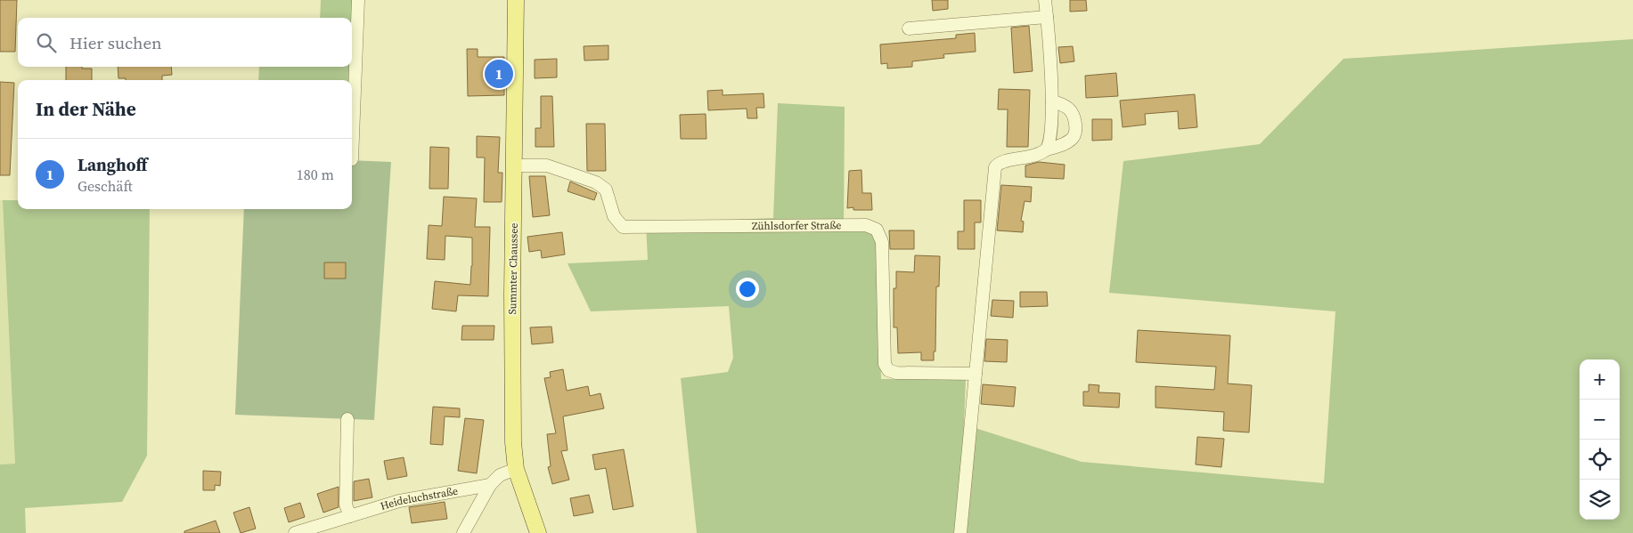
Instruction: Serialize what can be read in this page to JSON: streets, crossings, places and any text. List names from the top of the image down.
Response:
{
  "streets": {
    "main road": ["Summter Chaussee"],
    "street": ["Zühlsdorfer Straße", "Heideluchstraße"]
  },
  "crossings": [
    ["Zühlsdorfer Straße", "Summter Chaussee"]
  ],
  "page": {
    "search": "Hier suchen",
    "pins": "1",
    "heading": "In der Nähe",
    "list": [
      {
        "mark": "1",
        "name": "Langhoff",
        "note": "Geschäft",
        "value": "180 m"
      }
    ],
    "map_buttons": ["+", "−"]
  }
}
